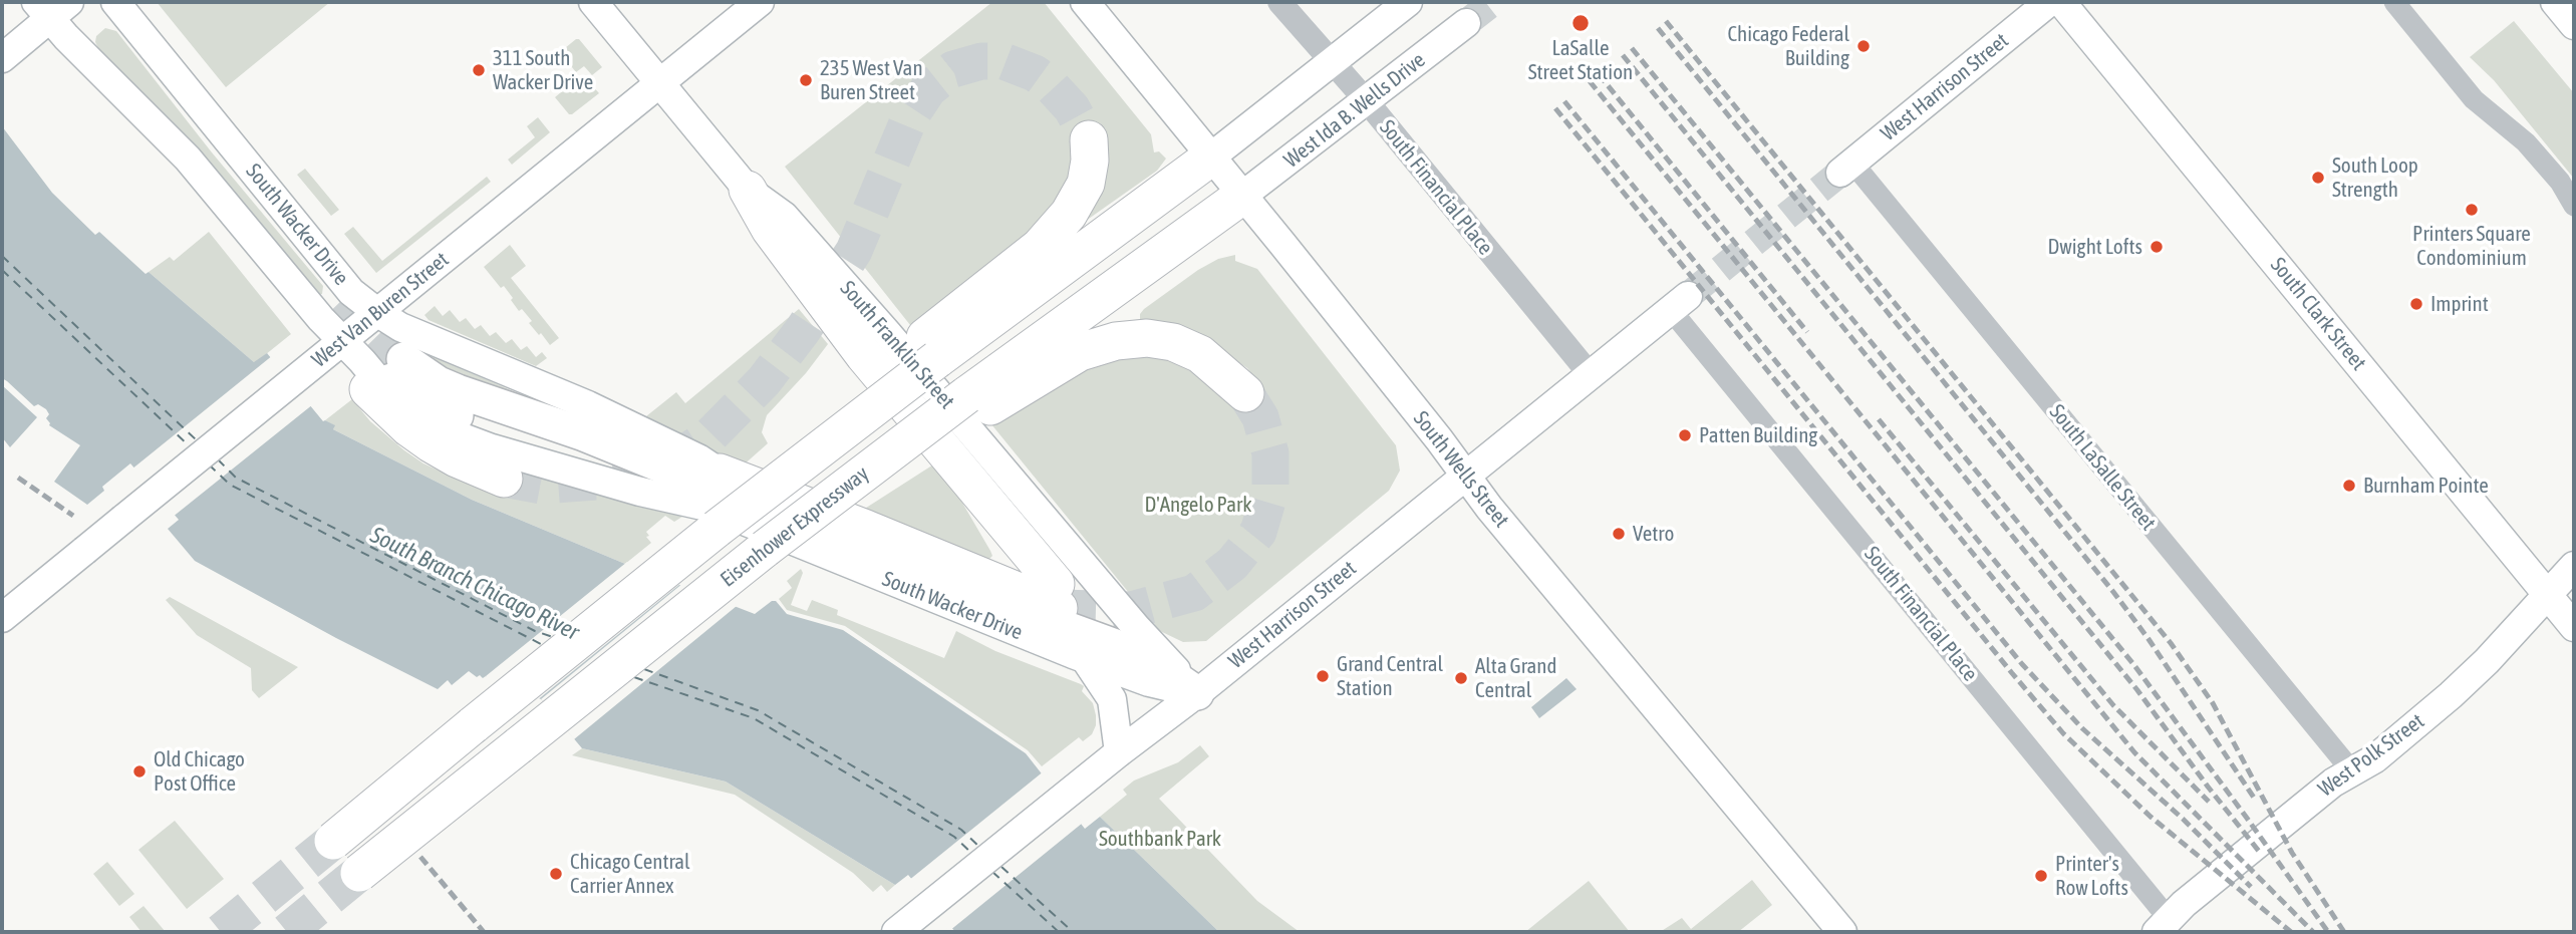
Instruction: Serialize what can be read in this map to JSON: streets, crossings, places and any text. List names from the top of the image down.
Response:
{
  "streets": {
    "highway": ["Eisenhower Expressway"],
    "main road": [
      "West Harrison Street",
      "West Ida B. Wells Drive",
      "South Wacker Drive",
      "West Van Buren Street",
      "South Clark Street",
      "South Franklin Street",
      "South Wells Street",
      "West Polk Street"
    ],
    "street": ["South Financial Place", "South LaSalle Street"]
  },
  "crossings": [
    ["West Harrison Street", "South Financial Place"],
    ["West Harrison Street", "South Wacker Drive"],
    ["West Harrison Street", "South Franklin Street"],
    ["West Harrison Street", "South LaSalle Street"],
    ["West Harrison Street", "South Wells Street"],
    ["West Ida B. Wells Drive", "South Financial Place"],
    ["West Ida B. Wells Drive", "South Wells Street"],
    ["South Financial Place", "West Polk Street"],
    ["South Wacker Drive", "West Van Buren Street"],
    ["South Wacker Drive", "South Franklin Street"],
    ["West Van Buren Street", "South Franklin Street"],
    ["South Clark Street", "West Polk Street"],
    ["South LaSalle Street", "West Polk Street"]
  ],
  "water": ["South Branch Chicago River"],
  "parks": ["D'Angelo Park", "Southbank Park"],
  "places": [
    "LaSalle Street Station",
    "Chicago Federal Building",
    "311 South Wacker Drive",
    "235 West Van Buren Street",
    "South Loop Strength",
    "Printers Square Condominium",
    "Dwight Lofts",
    "Imprint",
    "Patten Building",
    "Burnham Pointe",
    "Vetro",
    "Grand Central Station",
    "Alta Grand Central",
    "Old Chicago Post Office",
    "Chicago Central Carrier Annex",
    "Printer's Row Lofts"
  ]
}
